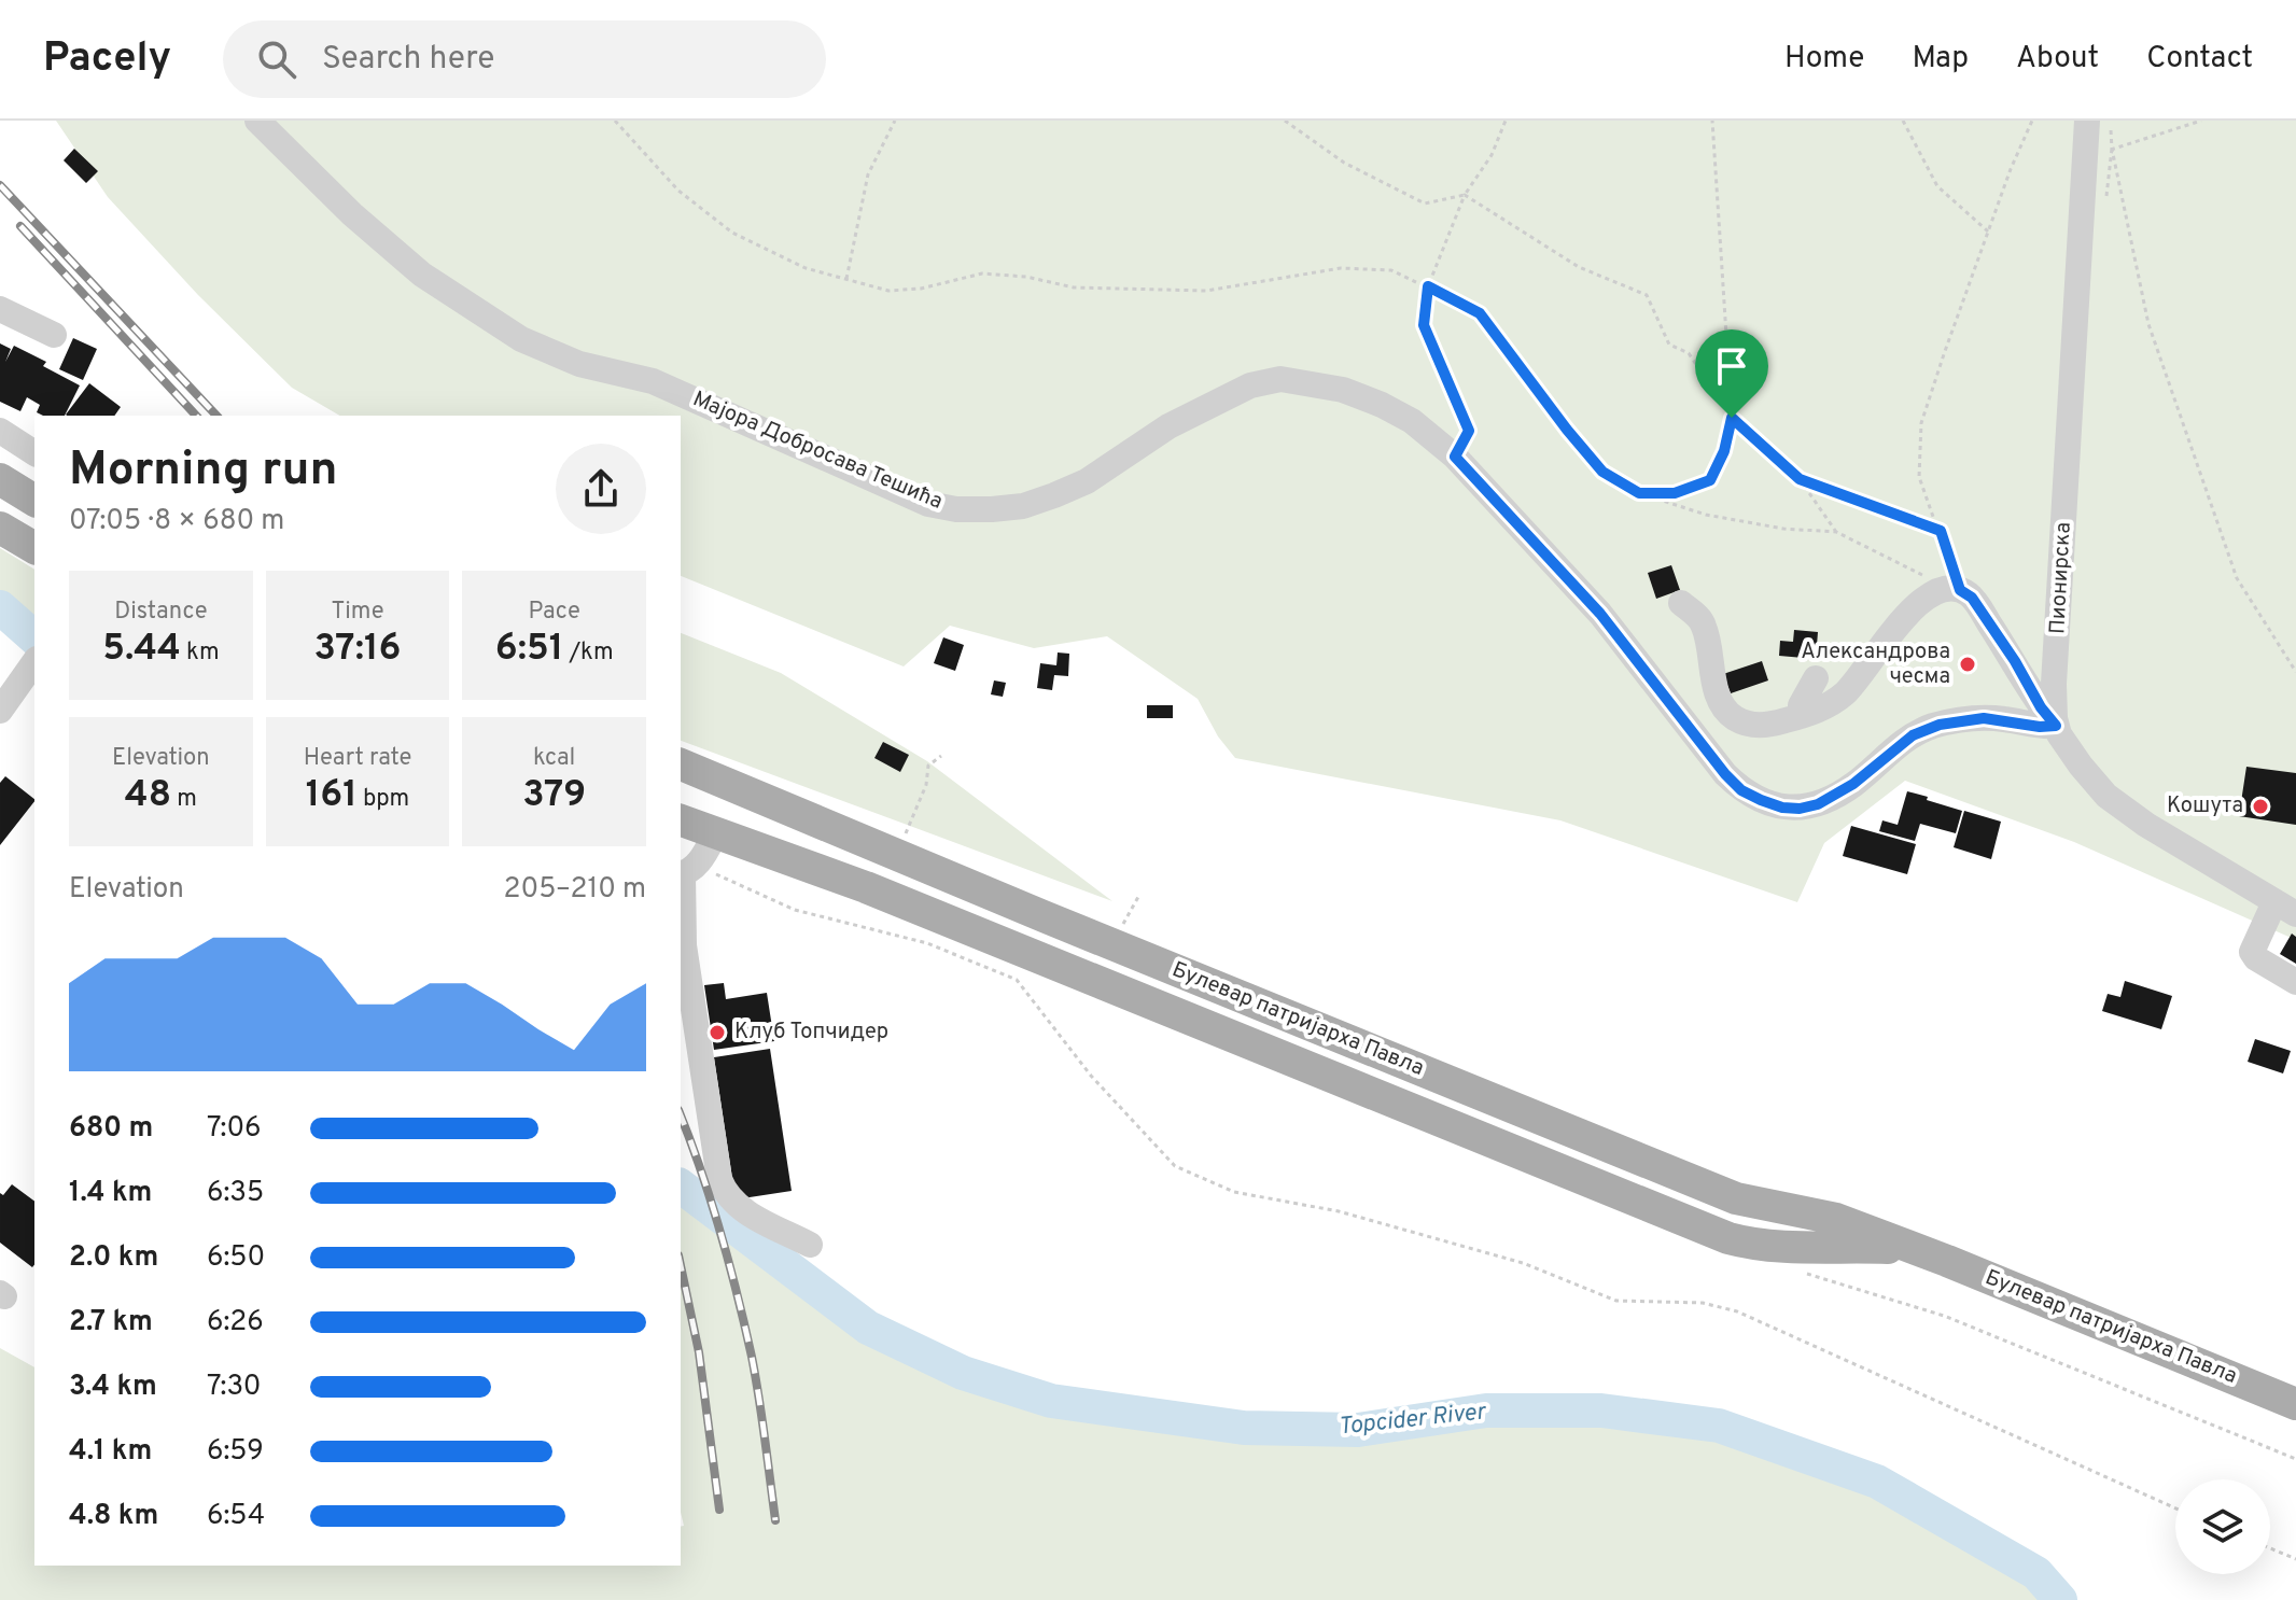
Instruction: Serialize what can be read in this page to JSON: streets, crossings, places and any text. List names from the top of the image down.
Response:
{
  "streets": {
    "main road": ["Булевар патријарха Павла"],
    "street": ["Мајора Добросава Тешића", "Пионирска"]
  },
  "crossings": [
    ["Мајора Добросава Тешића", "Пионирска"]
  ],
  "water": ["Topcider River"],
  "places": ["Александрова чесма", "Кошута", "Клуб Топчидер"],
  "page": {
    "header": "Pacely",
    "search": "Search here",
    "nav": [
      "Home",
      "Map",
      "About",
      "Contact"
    ],
    "heading": ["Morning run", "07:05 · 8 × 680 m"],
    "stats": [
      ["Distance", "5.44 km"],
      ["Time", "37:16"],
      ["Pace", "6:51 /km"],
      ["Elevation", "48 m"],
      ["Heart rate", "161 bpm"],
      ["kcal", "379"]
    ],
    "chart": ["Elevation", "205–210 m"],
    "list": [
      {
        "name": "680 m",
        "note": "7:06"
      },
      {
        "name": "1.4 km",
        "note": "6:35"
      },
      {
        "name": "2.0 km",
        "note": "6:50"
      },
      {
        "name": "2.7 km",
        "note": "6:26"
      },
      {
        "name": "3.4 km",
        "note": "7:30"
      },
      {
        "name": "4.1 km",
        "note": "6:59"
      },
      {
        "name": "4.8 km",
        "note": "6:54"
      }
    ]
  }
}
